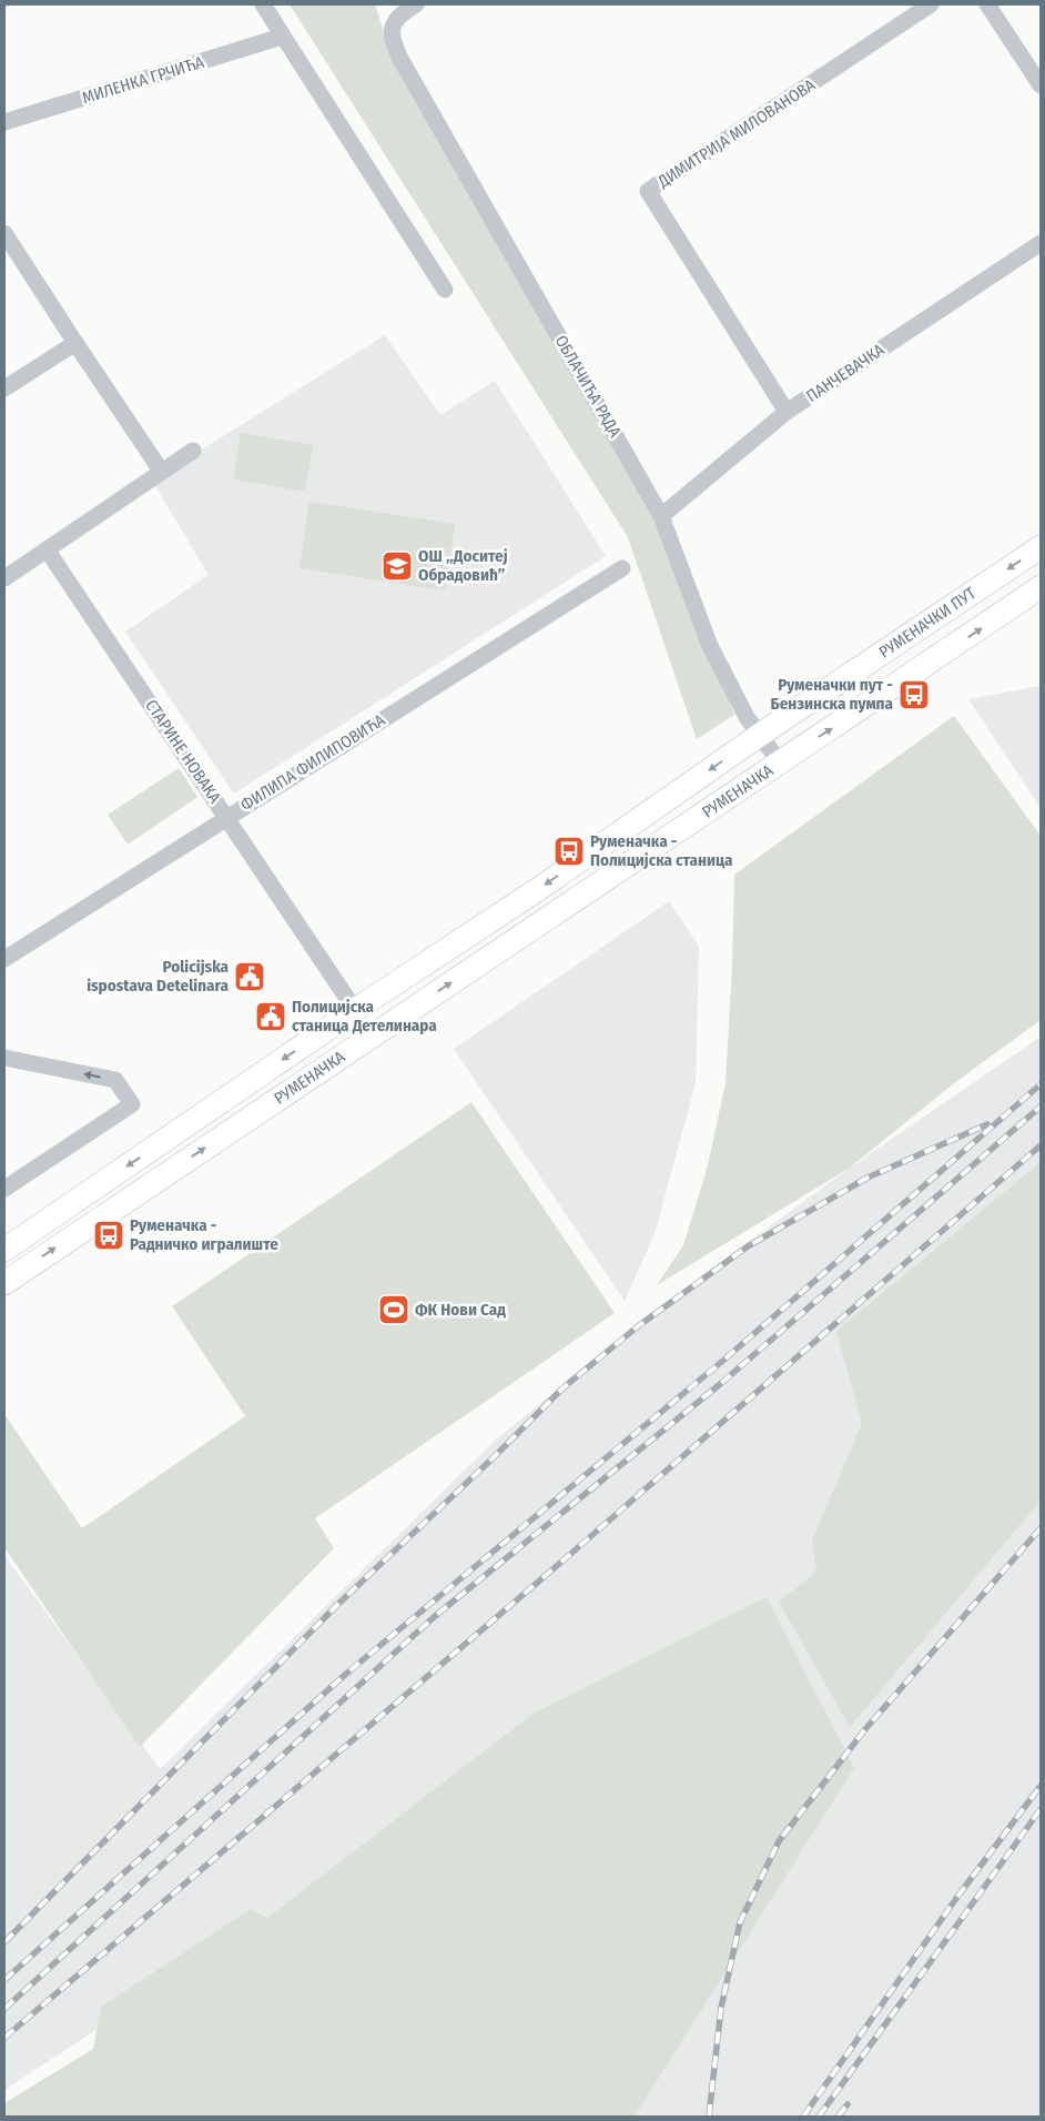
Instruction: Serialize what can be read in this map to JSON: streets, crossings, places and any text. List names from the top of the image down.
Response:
{
  "streets": {
    "main road": ["РУМЕНАЧКИ ПУТ", "РУМЕНАЧКА"],
    "street": [
      "МИЛЕНКА ГРЧИЋА",
      "ДИМИТРИЈА МИЛОВАНОВА",
      "ПАНЧЕВАЧКА",
      "ОБЛАЧИЋА РАДА",
      "СТАРИНЕ НОВАКА",
      "ФИЛИПА ФИЛИПОВИЋА"
    ]
  },
  "crossings": [
    ["ДИМИТРИЈА МИЛОВАНОВА", "ПАНЧЕВАЧКА"],
    ["ПАНЧЕВАЧКА", "ОБЛАЧИЋА РАДА"],
    ["ОБЛАЧИЋА РАДА", "РУМЕНАЧКИ ПУТ"],
    ["ОБЛАЧИЋА РАДА", "РУМЕНАЧКА"],
    ["РУМЕНАЧКИ ПУТ", "РУМЕНАЧКА"],
    ["СТАРИНЕ НОВАКА", "ФИЛИПА ФИЛИПОВИЋА"],
    ["СТАРИНЕ НОВАКА", "РУМЕНАЧКА"]
  ],
  "places": {
    "school or university": ["ОШ „Доситеј Обрадовић”"],
    "bus stop": ["Руменачки пут - Бензинска пумпа", "Руменачка - Полицијска станица", "Руменачка - Радничко игралиште"],
    "public building": ["Policijska ispostava Detelinara", "Полицијска станица Детелинара"],
    "sports": ["ФК Нови Сад"]
  }
}
